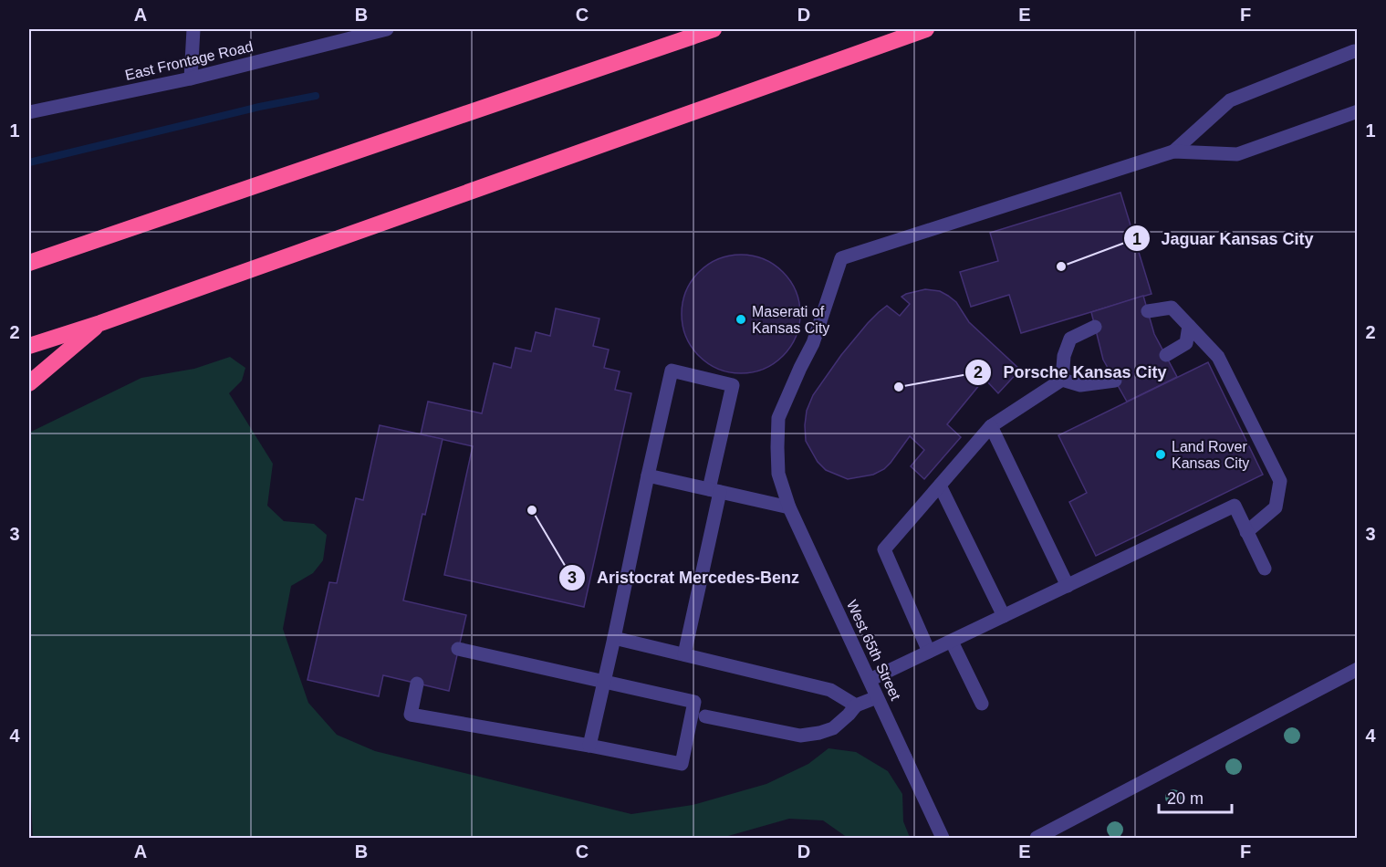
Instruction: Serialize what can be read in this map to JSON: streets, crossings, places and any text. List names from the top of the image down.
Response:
{
  "streets": {
    "street": ["East Frontage Road", "West 65th Street"]
  },
  "places": [
    "Jaguar Kansas City",
    "Maserati of Kansas City",
    "Porsche Kansas City",
    "Land Rover Kansas City",
    "Aristocrat Mercedes-Benz"
  ],
  "scale_bar": "20 m",
  "grid": {
    "columns": [
      "A",
      "B",
      "C",
      "D",
      "E",
      "F"
    ],
    "rows": [
      "1",
      "2",
      "3",
      "4"
    ]
  }
}
